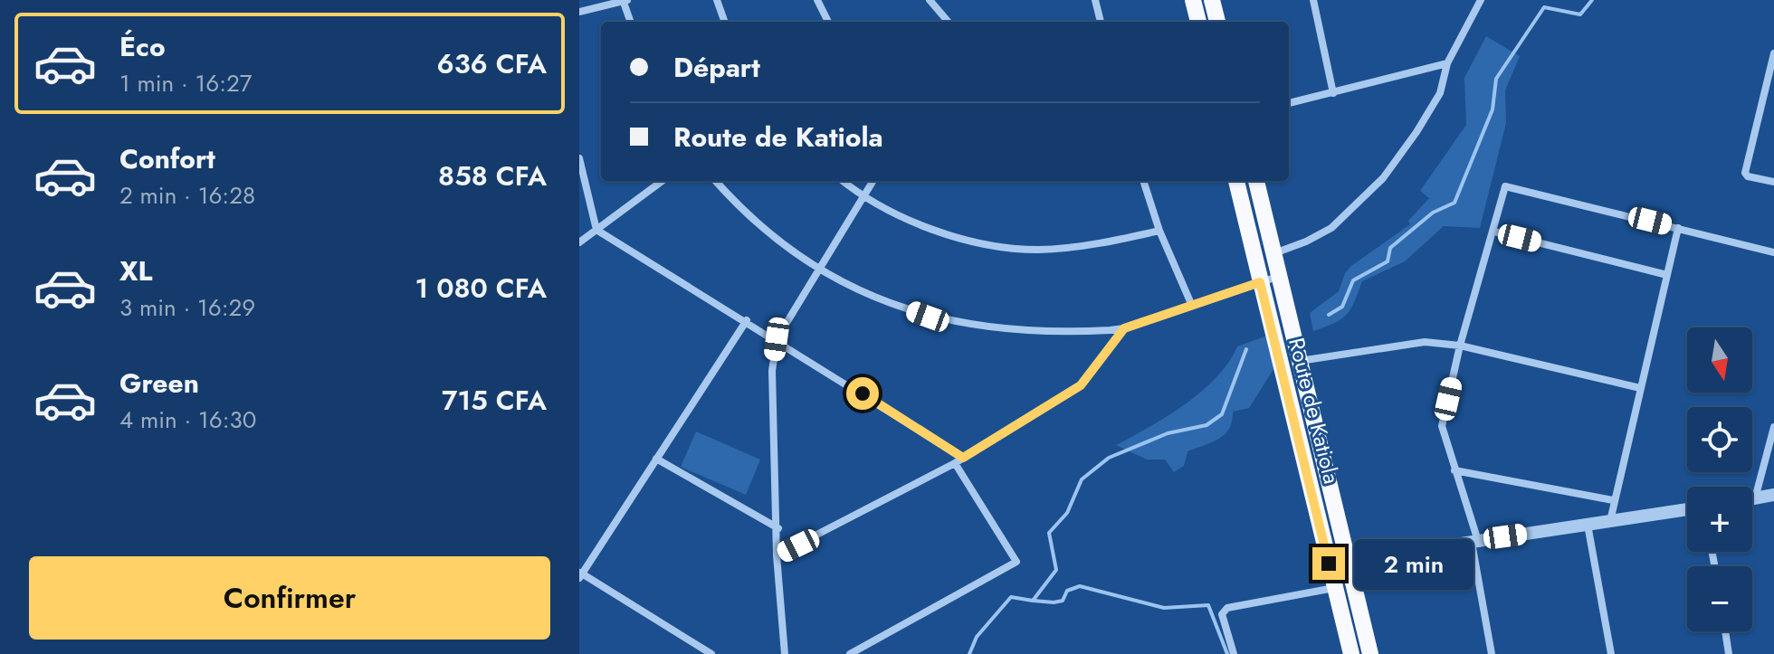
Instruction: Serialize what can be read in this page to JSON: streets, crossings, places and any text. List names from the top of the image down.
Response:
{
  "streets": {
    "highway": ["Route de Katiola"]
  },
  "north": "bottom",
  "page": {
    "list": [
      {
        "name": "Éco",
        "note": "1 min · 16:27",
        "value": "636 CFA"
      },
      {
        "name": "Confort",
        "note": "2 min · 16:28",
        "value": "858 CFA"
      },
      {
        "name": "XL",
        "note": "3 min · 16:29",
        "value": "1 080 CFA"
      },
      {
        "name": "Green",
        "note": "4 min · 16:30",
        "value": "715 CFA"
      }
    ],
    "banner": ["Départ", "Route de Katiola"],
    "map_buttons": ["+", "−"],
    "bubble": "2 min",
    "buttons": "Confirmer"
  }
}
